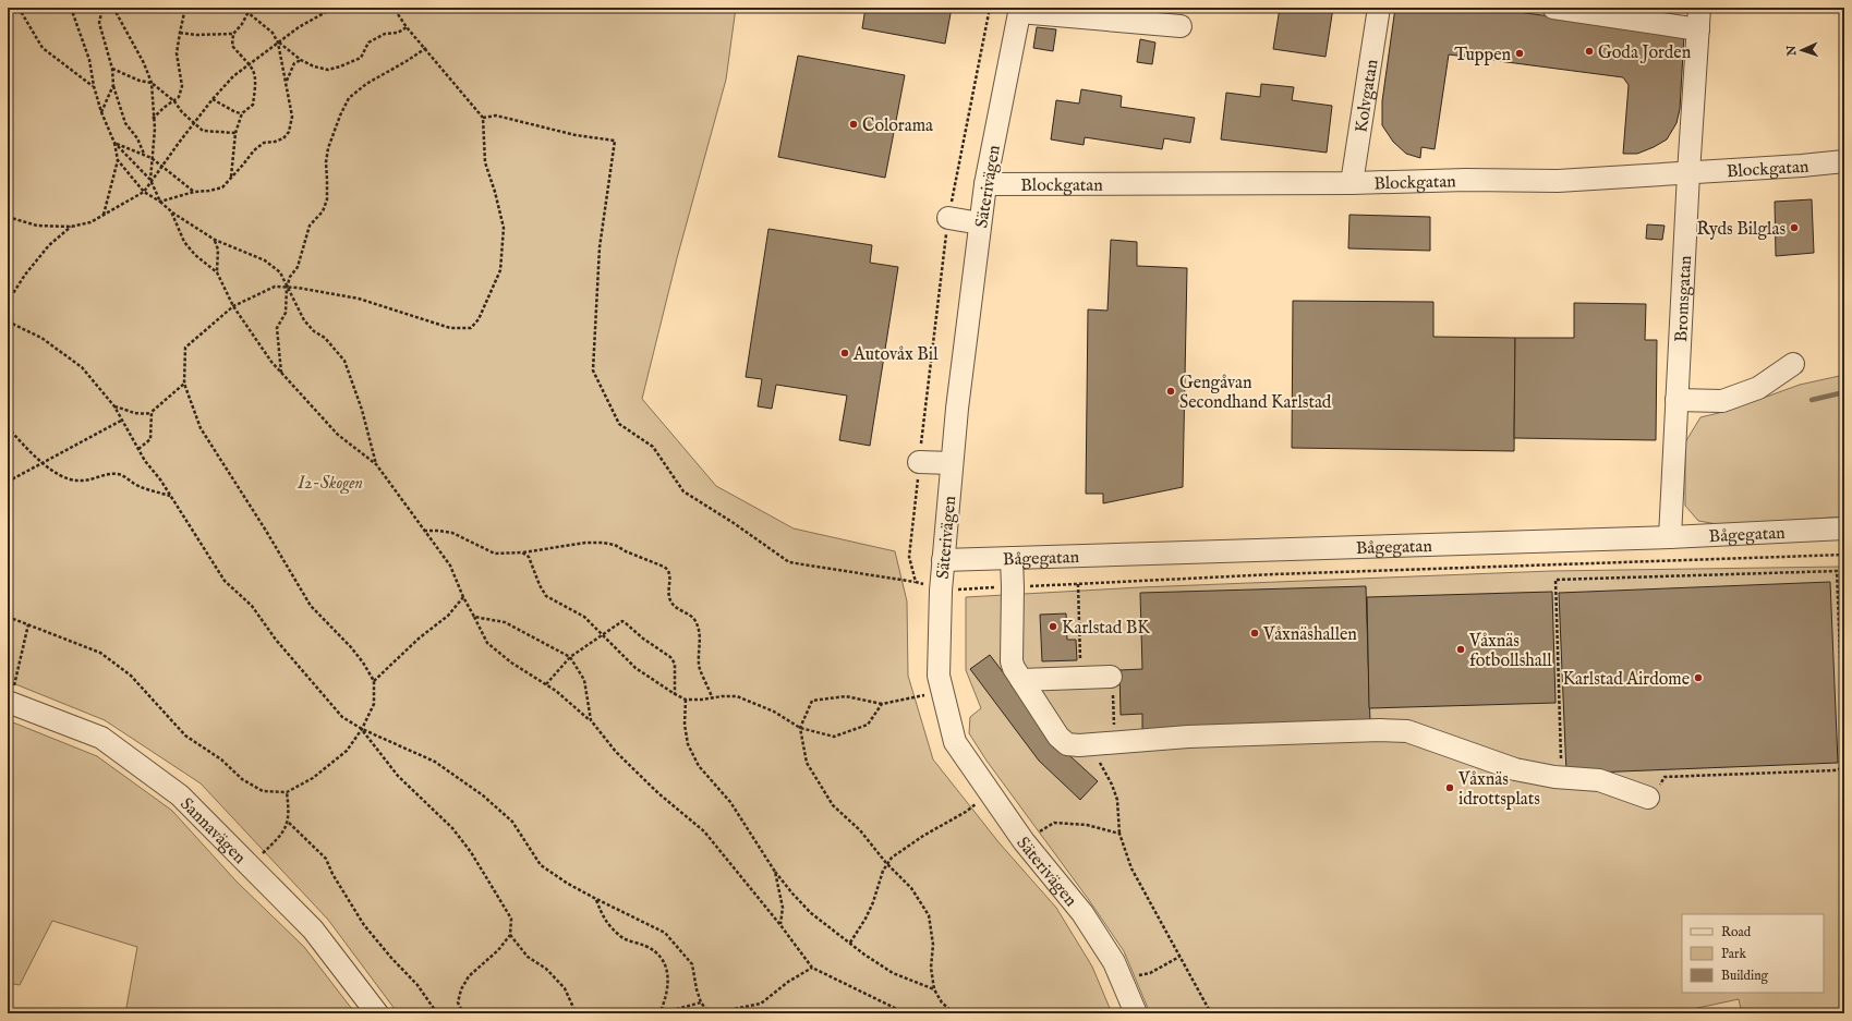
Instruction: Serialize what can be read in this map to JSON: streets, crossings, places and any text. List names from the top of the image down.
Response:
{
  "streets": {
    "street": [
      "Kolvgatan",
      "Blockgatan",
      "Säterivägen",
      "Bromsgatan",
      "Bågegatan",
      "Sannavägen"
    ]
  },
  "crossings": [
    ["Kolvgatan", "Blockgatan"],
    ["Blockgatan", "Säterivägen"],
    ["Blockgatan", "Bromsgatan"],
    ["Säterivägen", "Bågegatan"],
    ["Bromsgatan", "Bågegatan"]
  ],
  "parks": ["I2-Skogen"],
  "places": [
    "Goda Jorden",
    "Tuppen",
    "Colorama",
    "Ryds Bilglas",
    "Autovåx Bil",
    "Gengåvan Secondhand Karlstad",
    "Karlstad BK",
    "Våxnäshallen",
    "Våxnäs fotbollshall",
    "Karlstad Airdome",
    "Våxnäs idrottsplats"
  ],
  "legend": ["Road", "Park", "Building"],
  "north": "left"
}
